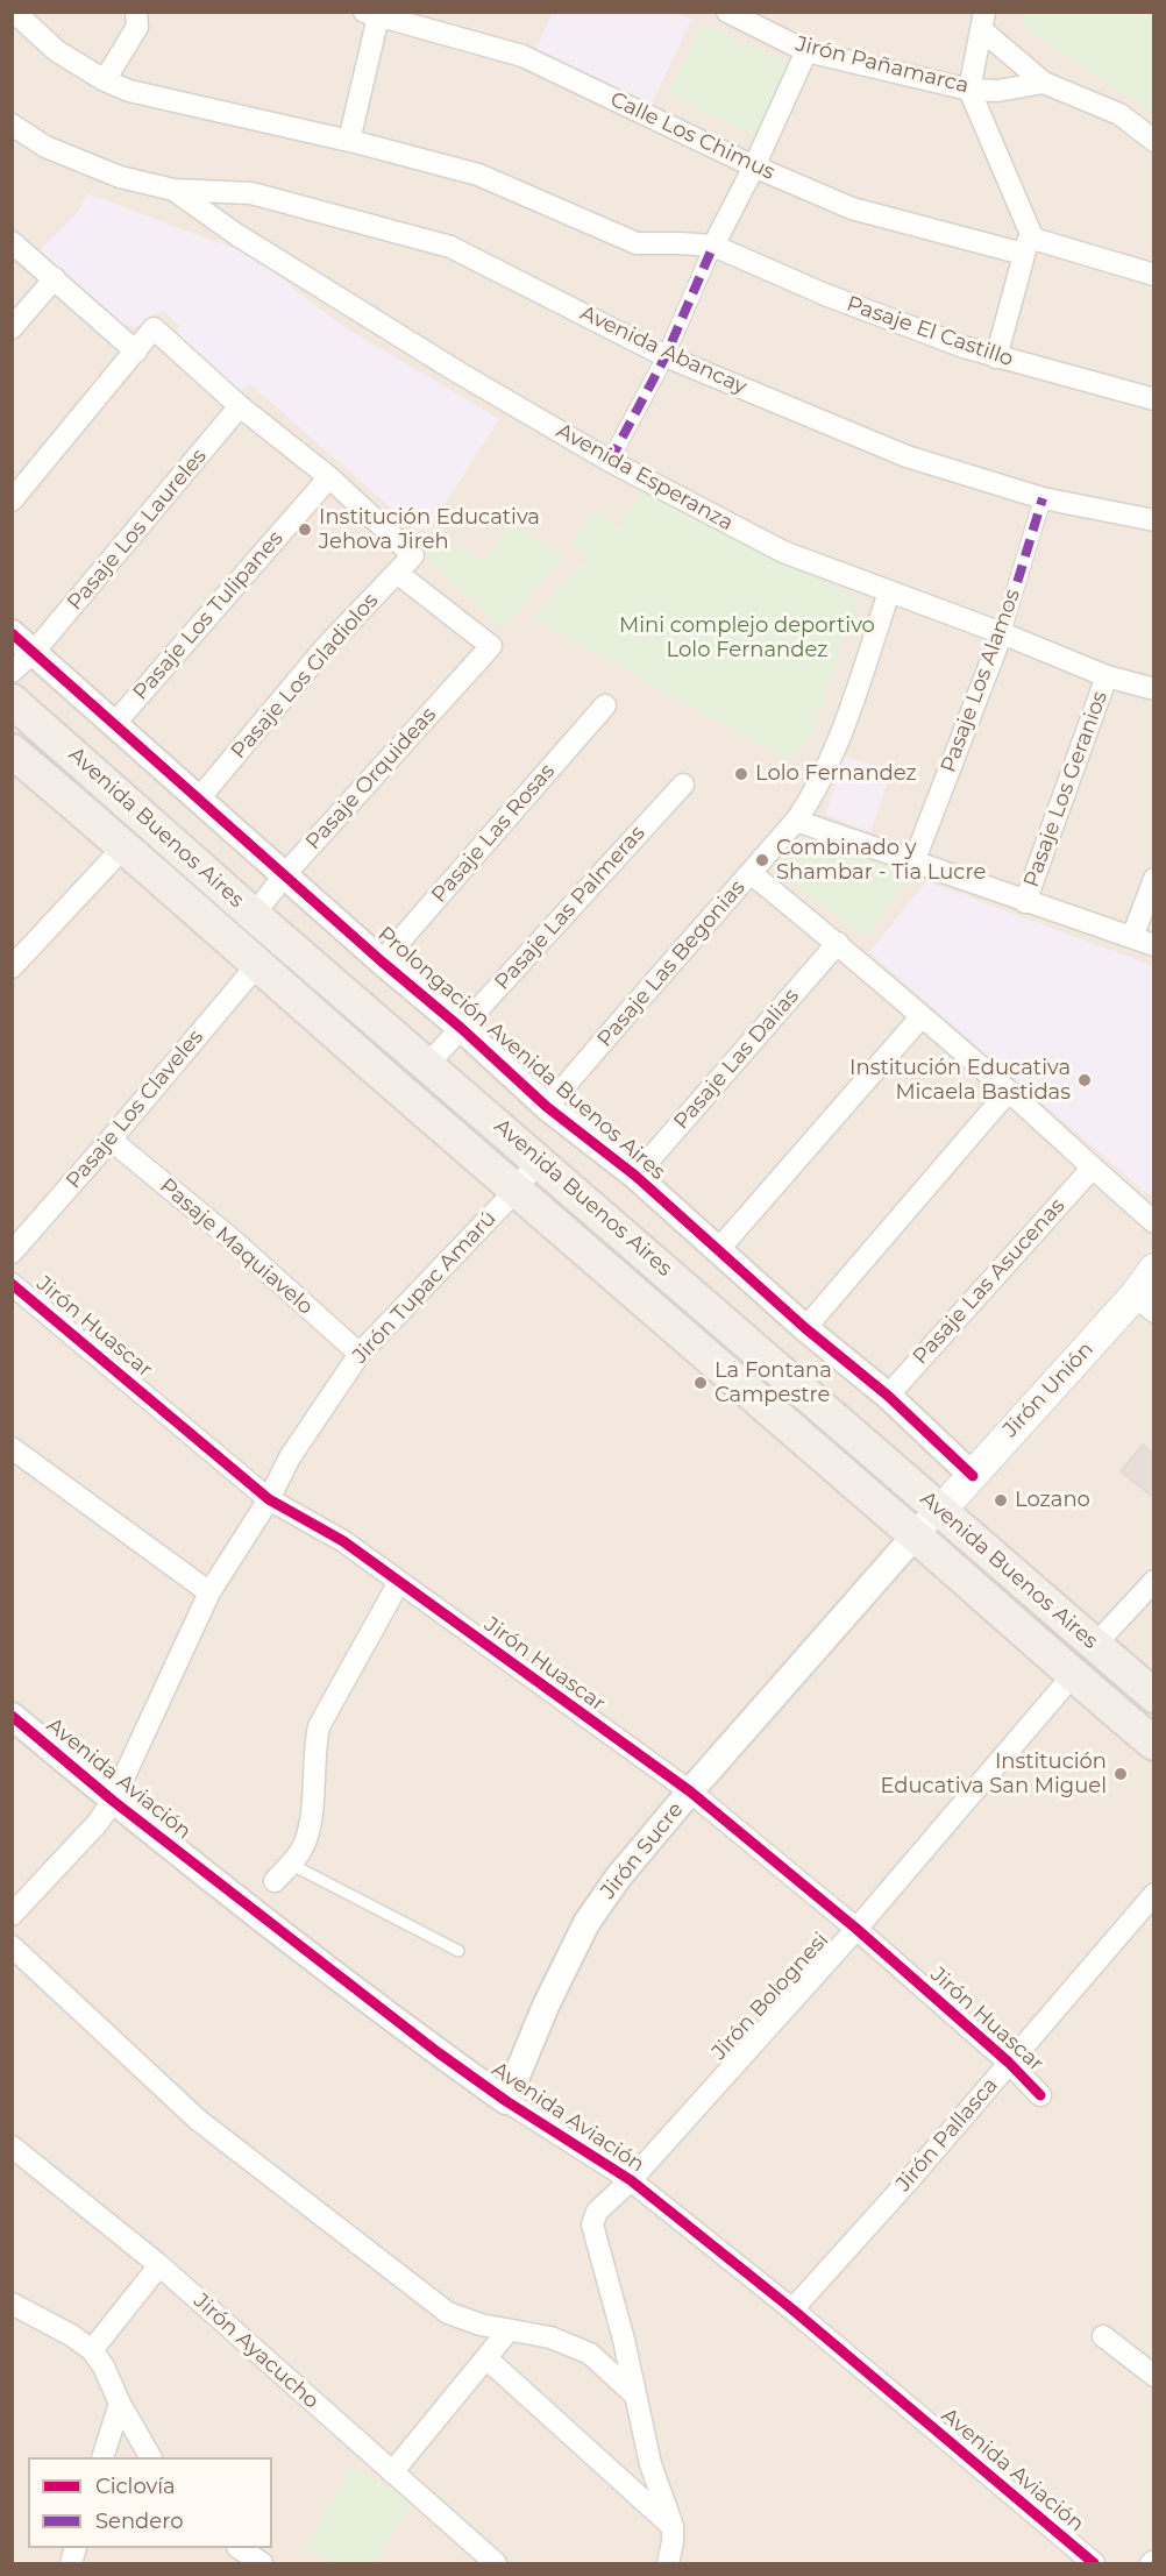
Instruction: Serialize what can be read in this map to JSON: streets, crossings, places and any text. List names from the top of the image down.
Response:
{
  "streets": {
    "main road": ["Avenida Buenos Aires", "Jirón Unión"],
    "street": [
      "Jirón Pañamarca",
      "Calle Los Chimus",
      "Pasaje El Castillo",
      "Avenida Abancay",
      "Avenida Esperanza",
      "Pasaje Los Laureles",
      "Pasaje Los Tulipanes",
      "Pasaje Los Gladiolos",
      "Pasaje Los Alamos",
      "Pasaje Orquideas",
      "Pasaje Los Geranios",
      "Pasaje Las Rosas",
      "Pasaje Las Palmeras",
      "Pasaje Las Begonias",
      "Prolongación Avenida Buenos Aires",
      "Pasaje Las Dalias",
      "Pasaje Los Claveles",
      "Pasaje Maquiavelo",
      "Pasaje Las Asucenas",
      "Jirón Tupac Amarú",
      "Jirón Huascar",
      "Avenida Aviación",
      "Jirón Sucre",
      "Jirón Bolognesi",
      "Jirón Pallasca",
      "Jirón Ayacucho"
    ]
  },
  "crossings": [
    ["Avenida Abancay", "Avenida Esperanza"],
    ["Avenida Abancay", "Pasaje Los Alamos"],
    ["Avenida Esperanza", "Pasaje Los Alamos"],
    ["Avenida Esperanza", "Pasaje Los Geranios"],
    ["Avenida Esperanza", "Pasaje Las Begonias"],
    ["Pasaje Los Laureles", "Prolongación Avenida Buenos Aires"],
    ["Pasaje Los Tulipanes", "Pasaje Los Gladiolos"],
    ["Pasaje Los Tulipanes", "Prolongación Avenida Buenos Aires"],
    ["Pasaje Los Gladiolos", "Pasaje Orquideas"],
    ["Pasaje Los Gladiolos", "Prolongación Avenida Buenos Aires"],
    ["Pasaje Orquideas", "Avenida Buenos Aires"],
    ["Pasaje Orquideas", "Prolongación Avenida Buenos Aires"],
    ["Avenida Buenos Aires", "Pasaje Las Palmeras"],
    ["Avenida Buenos Aires", "Pasaje Los Claveles"],
    ["Avenida Buenos Aires", "Jirón Tupac Amarú"],
    ["Avenida Buenos Aires", "Jirón Unión"],
    ["Avenida Buenos Aires", "Jirón Sucre"],
    ["Avenida Buenos Aires", "Jirón Bolognesi"],
    ["Pasaje Las Rosas", "Prolongación Avenida Buenos Aires"],
    ["Pasaje Las Palmeras", "Prolongación Avenida Buenos Aires"],
    ["Pasaje Las Begonias", "Prolongación Avenida Buenos Aires"],
    ["Prolongación Avenida Buenos Aires", "Pasaje Las Dalias"],
    ["Prolongación Avenida Buenos Aires", "Pasaje Las Asucenas"],
    ["Prolongación Avenida Buenos Aires", "Jirón Unión"],
    ["Pasaje Los Claveles", "Pasaje Maquiavelo"],
    ["Pasaje Maquiavelo", "Jirón Tupac Amarú"],
    ["Jirón Tupac Amarú", "Jirón Huascar"],
    ["Jirón Tupac Amarú", "Avenida Aviación"],
    ["Jirón Huascar", "Jirón Sucre"],
    ["Jirón Huascar", "Jirón Bolognesi"],
    ["Jirón Huascar", "Jirón Pallasca"],
    ["Jirón Unión", "Jirón Sucre"],
    ["Avenida Aviación", "Jirón Sucre"],
    ["Avenida Aviación", "Jirón Bolognesi"],
    ["Avenida Aviación", "Jirón Pallasca"]
  ],
  "parks": ["Mini complejo deportivo Lolo Fernandez"],
  "places": [
    "Institución Educativa Jehova Jireh",
    "Lolo Fernandez",
    "Combinado y Shambar - Tia Lucre",
    "Institución Educativa Micaela Bastidas",
    "La Fontana Campestre",
    "Lozano",
    "Institución Educativa San Miguel"
  ],
  "legend": ["Ciclovía", "Sendero"]
}
